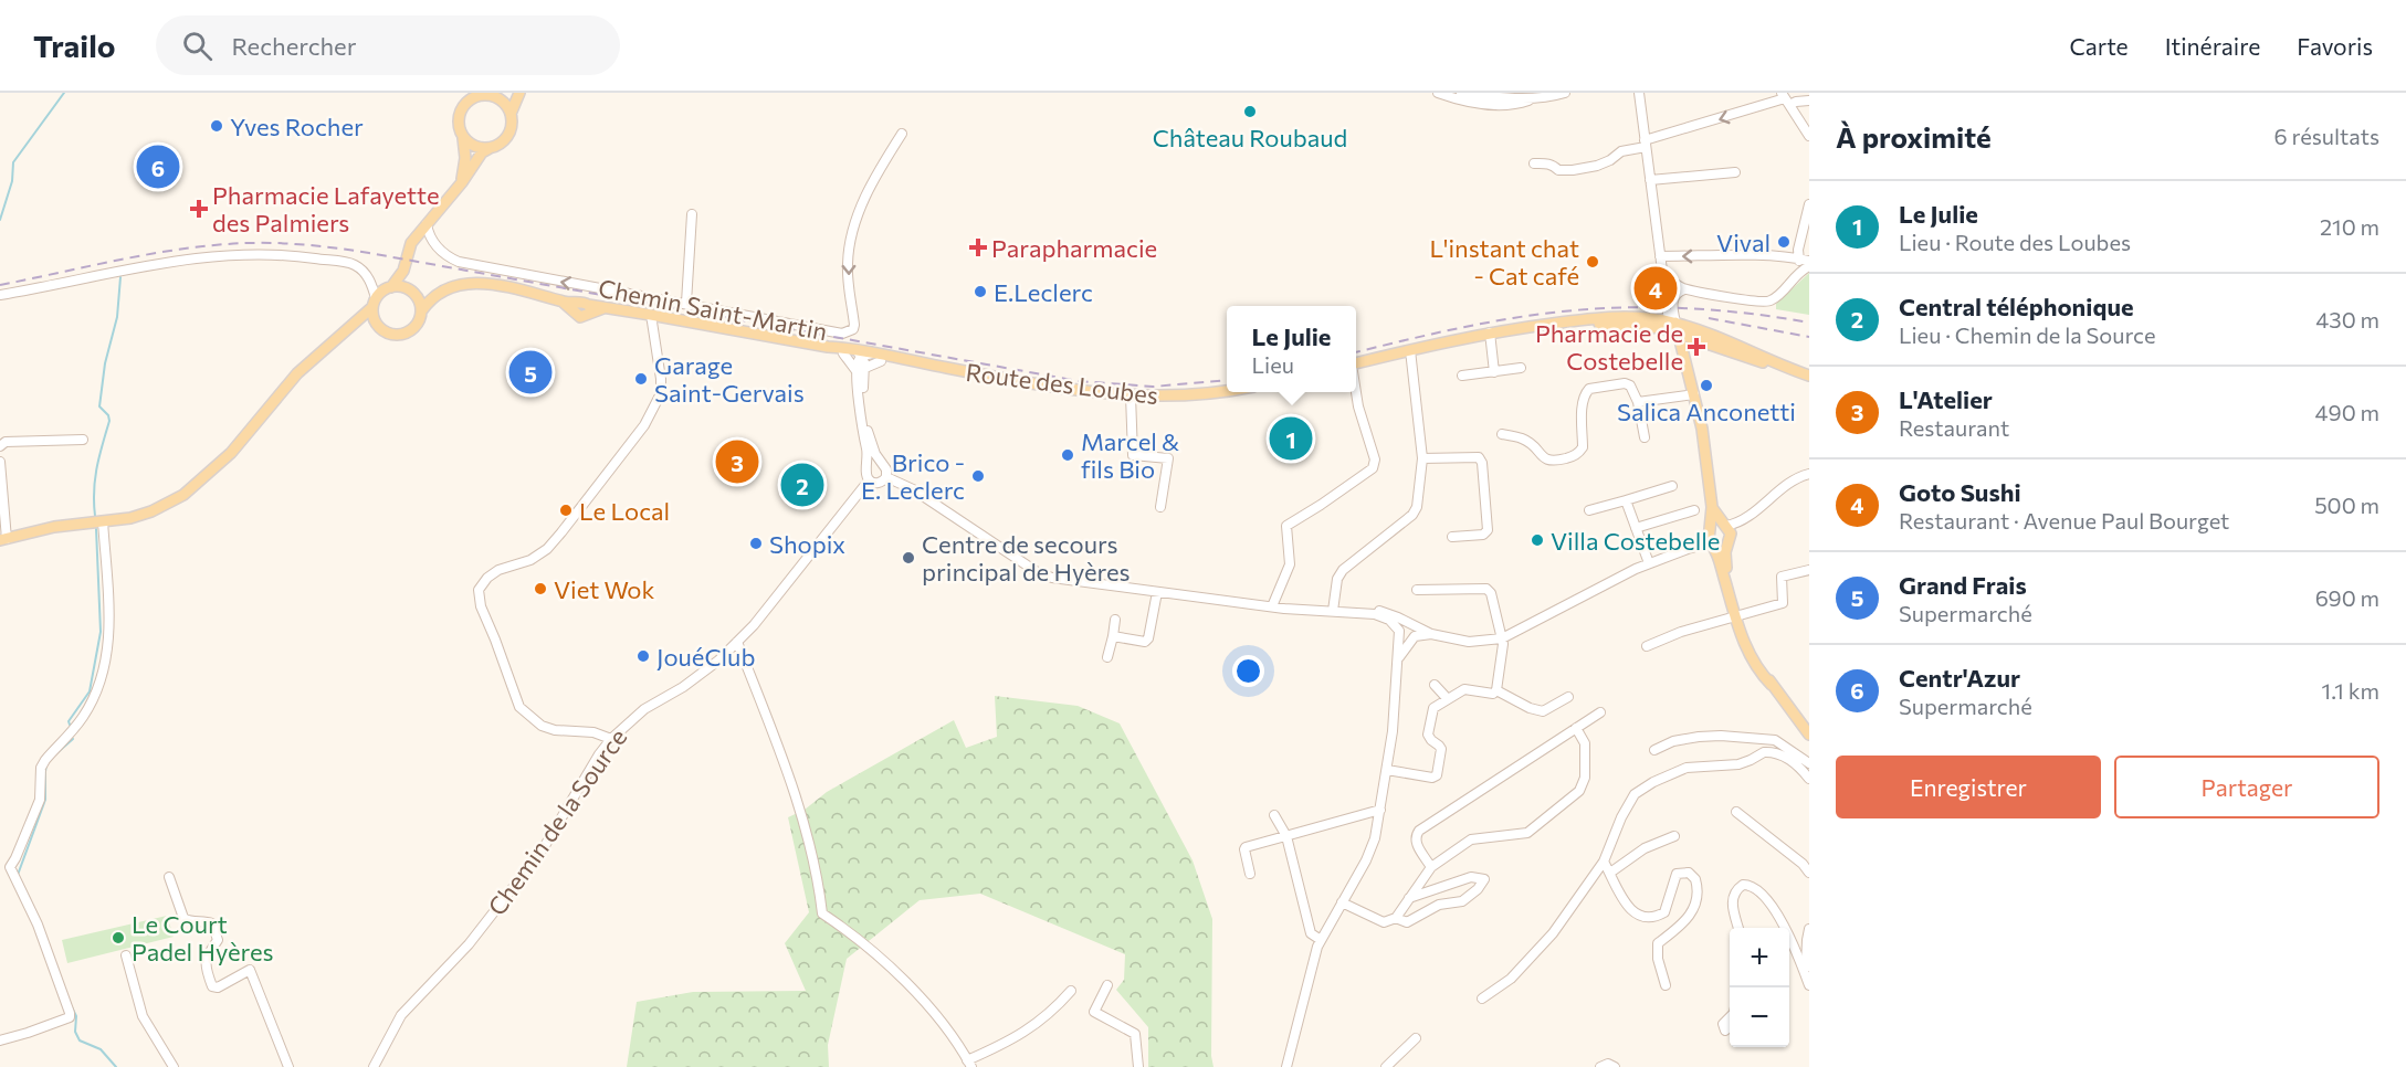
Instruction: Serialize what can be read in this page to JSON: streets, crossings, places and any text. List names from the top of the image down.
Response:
{
  "streets": {
    "main road": ["Route des Loubes"],
    "street": ["Chemin Saint-Martin", "Chemin de la Source"]
  },
  "places": {
    "other": [
      "Château Roubaud",
      "Yves Rocher",
      "Vival",
      "L'instant chat - Cat café",
      "E.Leclerc",
      "Garage Saint-Gervais",
      "Salica Anconetti",
      "Marcel & fils Bio",
      "Brico - E. Leclerc",
      "Le Local",
      "Villa Costebelle",
      "Shopix",
      "Centre de secours principal de Hyères",
      "Viet Wok",
      "JouéClub",
      "Le Court Padel Hyères"
    ],
    "health": ["Pharmacie Lafayette des Palmiers", "Parapharmacie", "Pharmacie de Costebelle"]
  },
  "page": {
    "header": "Trailo",
    "search": "Rechercher",
    "nav": ["Carte", "Itinéraire", "Favoris"],
    "heading": ["À proximité", "6 résultats"],
    "pins": [
      "6",
      "4",
      "5",
      "1",
      "3",
      "2"
    ],
    "list": [
      {
        "mark": "1",
        "name": "Le Julie",
        "note": "Lieu · Route des Loubes",
        "value": "210 m"
      },
      {
        "mark": "2",
        "name": "Central téléphonique",
        "note": "Lieu · Chemin de la Source",
        "value": "430 m"
      },
      {
        "mark": "3",
        "name": "L'Atelier",
        "note": "Restaurant",
        "value": "490 m"
      },
      {
        "mark": "4",
        "name": "Goto Sushi",
        "note": "Restaurant · Avenue Paul Bourget",
        "value": "500 m"
      },
      {
        "mark": "5",
        "name": "Grand Frais",
        "note": "Supermarché",
        "value": "690 m"
      },
      {
        "mark": "6",
        "name": "Centr'Azur",
        "note": "Supermarché",
        "value": "1.1 km"
      }
    ],
    "popup": ["Le Julie", "Lieu"],
    "buttons": ["Enregistrer", "Partager"],
    "map_buttons": ["+", "−"]
  }
}
